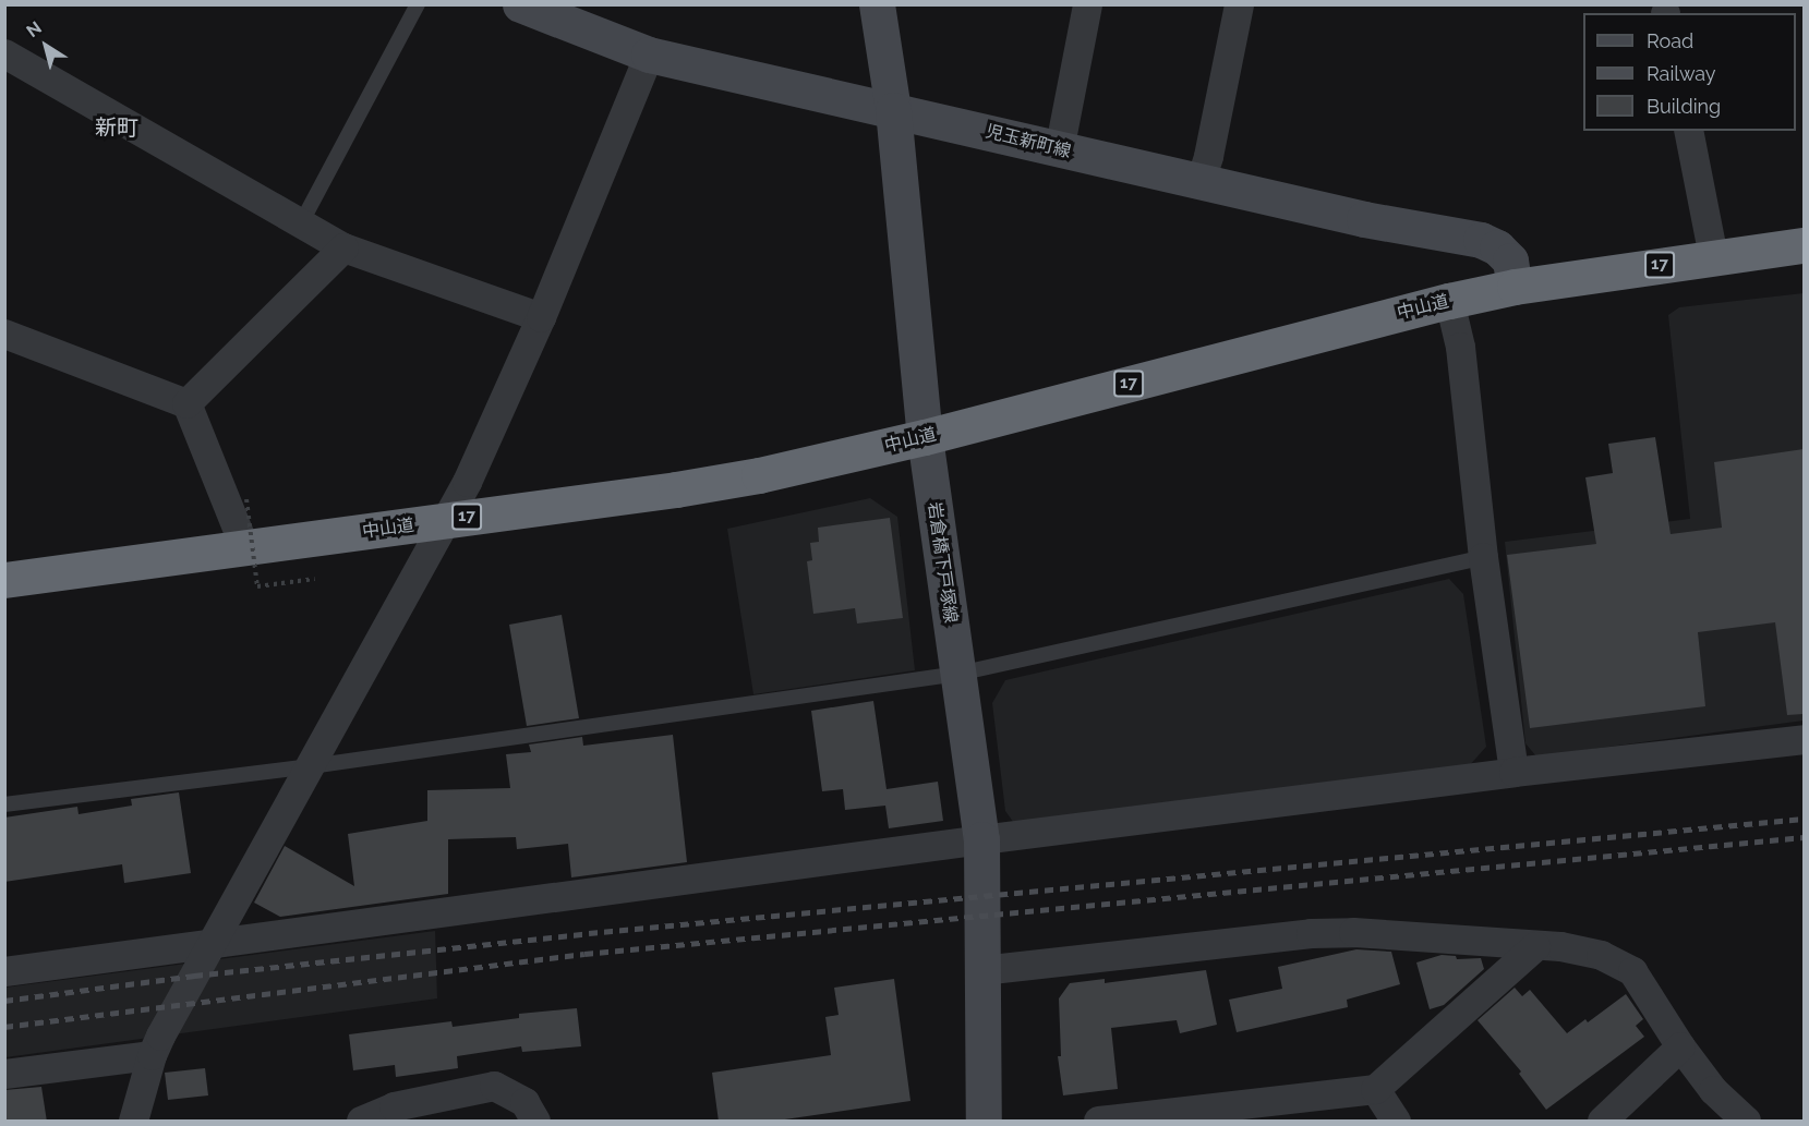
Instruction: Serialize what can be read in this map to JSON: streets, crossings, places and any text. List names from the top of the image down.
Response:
{
  "streets": {
    "highway": ["17", "中山道"],
    "street": ["児玉新町線", "岩倉橋下戸塚線"]
  },
  "crossings": [
    ["児玉新町線", "中山道"],
    ["児玉新町線", "岩倉橋下戸塚線"],
    ["中山道", "岩倉橋下戸塚線"]
  ],
  "districts": ["新町"],
  "legend": ["Road", "Railway", "Building"],
  "north": "top left"
}
